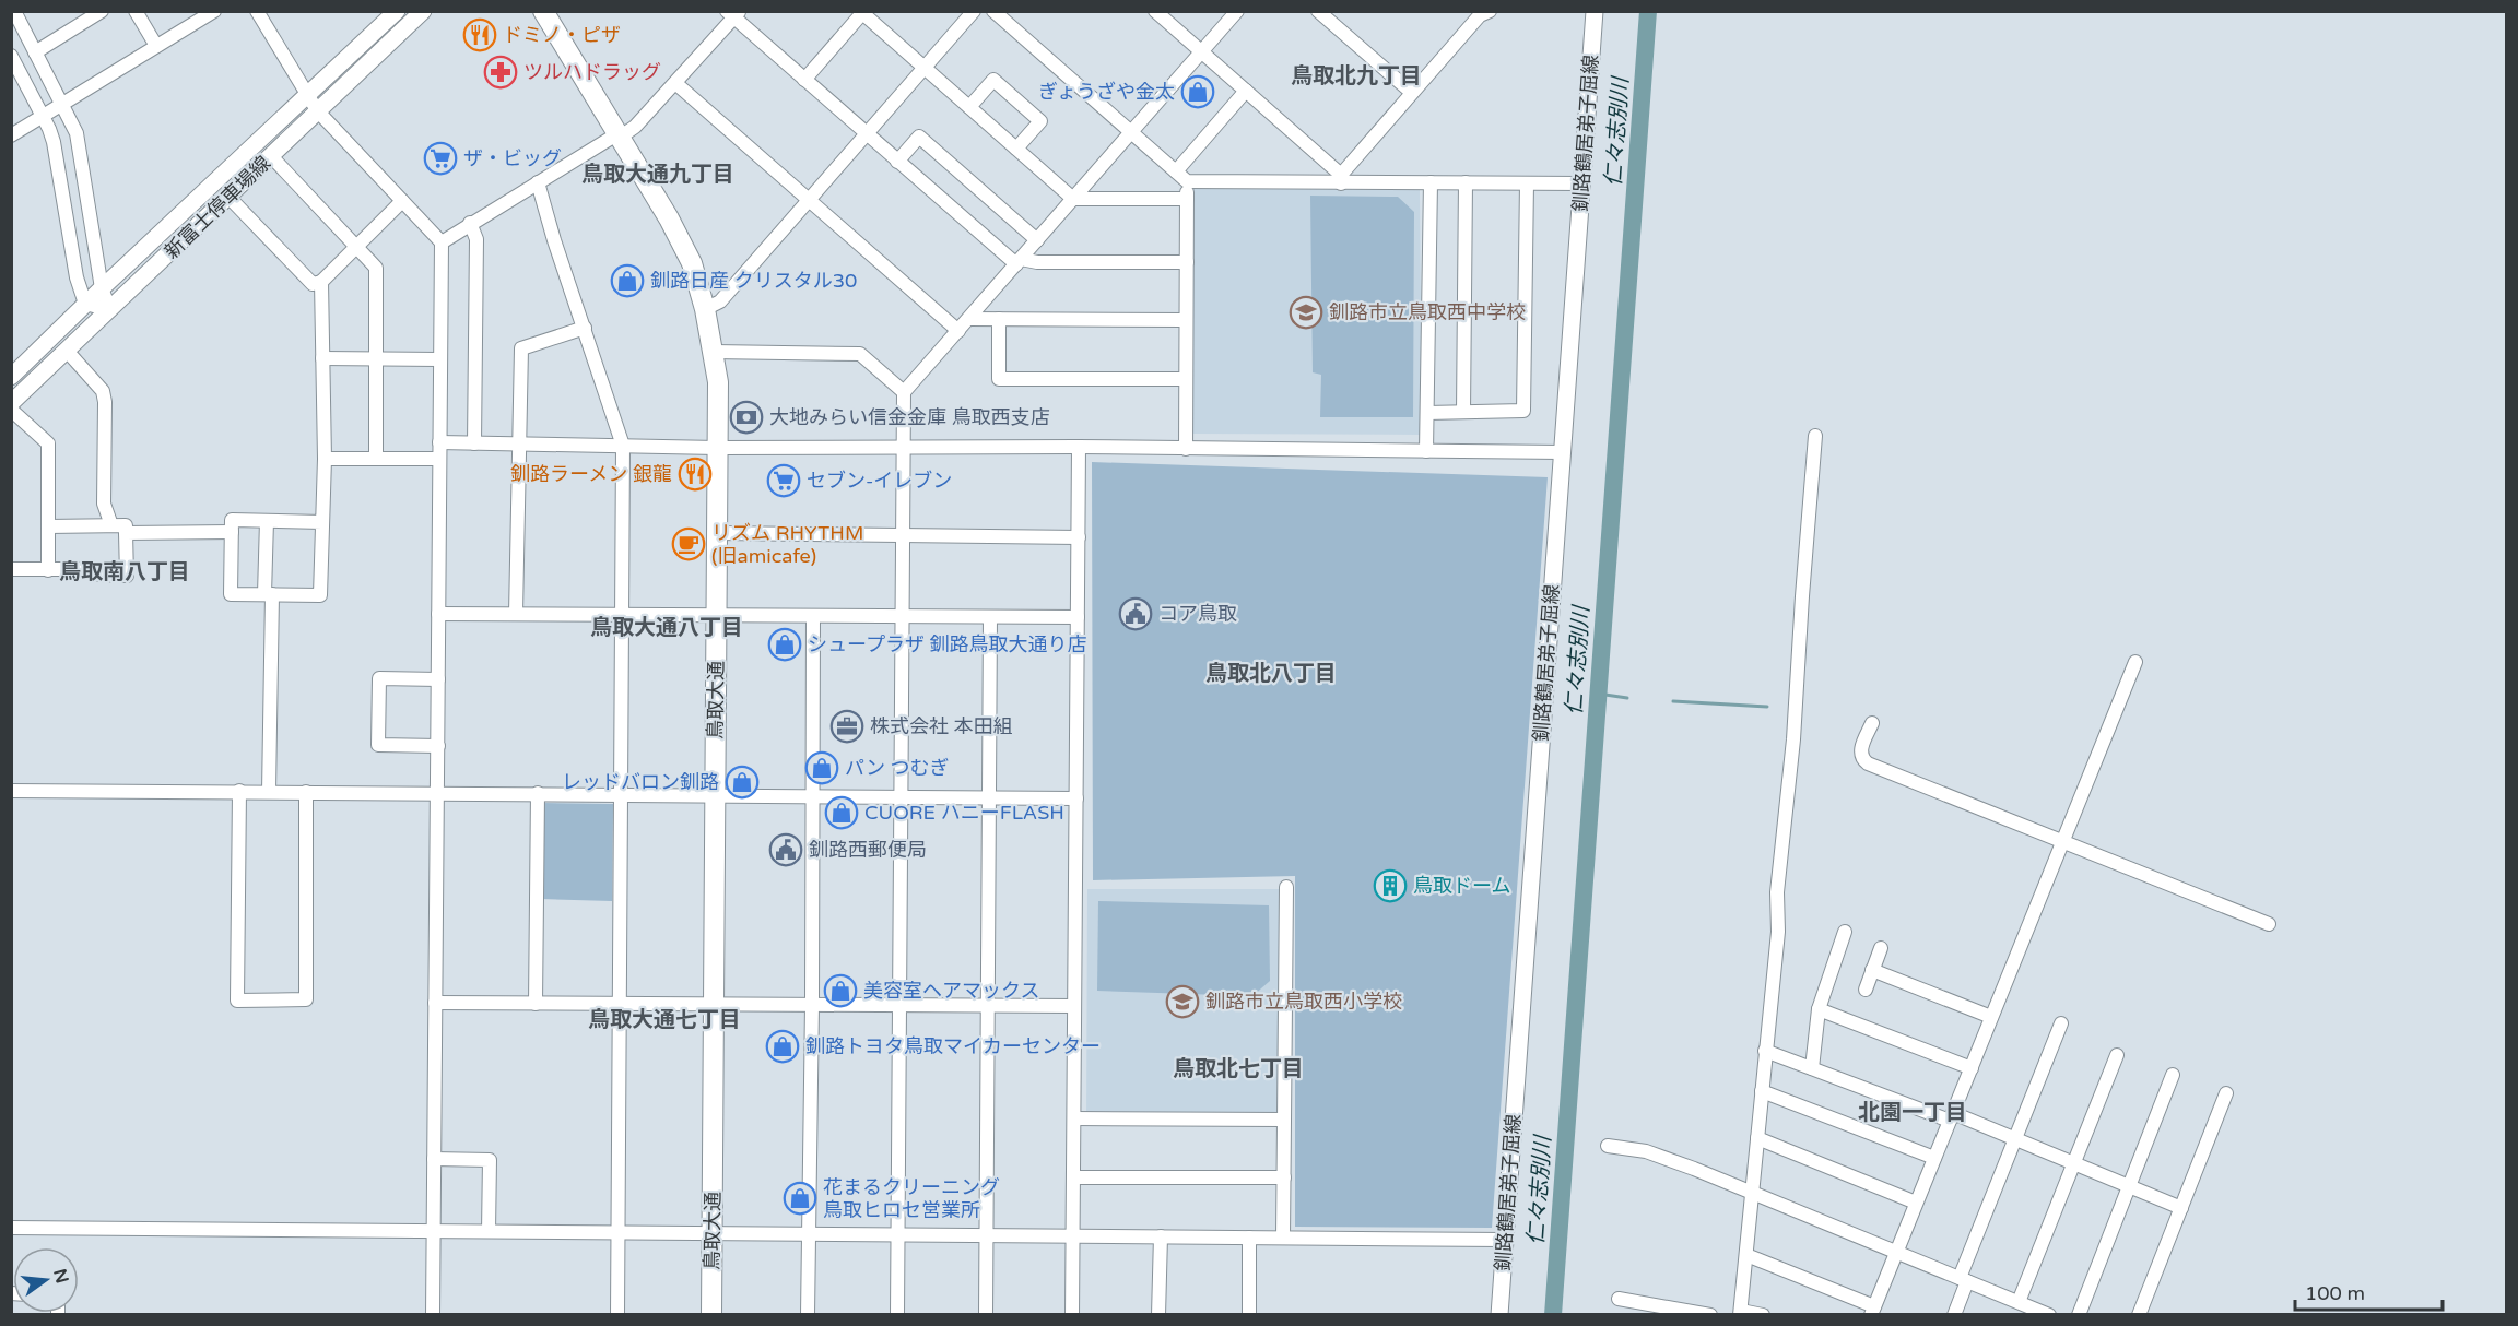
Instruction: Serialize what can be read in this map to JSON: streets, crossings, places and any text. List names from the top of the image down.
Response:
{
  "streets": {
    "highway": ["鳥取大通"],
    "main road": ["釧路鶴居弟子屈線", "新富士停車場線"]
  },
  "districts": [
    "鳥取北九丁目",
    "鳥取大通九丁目",
    "鳥取南八丁目",
    "鳥取大通八丁目",
    "鳥取北八丁目",
    "鳥取大通七丁目",
    "鳥取北七丁目",
    "北園一丁目"
  ],
  "water": ["仁々志別川"],
  "places": {
    "restaurant": ["ドミノ・ピザ", "釧路ラーメン 銀龍"],
    "pharmacy": ["ツルハドラッグ"],
    "shop": [
      "ぎょうざや金太",
      "釧路日産 クリスタル30",
      "シュープラザ 釧路鳥取大通り店",
      "パン つむぎ",
      "レッドバロン釧路",
      "CUORE ハニーFLASH",
      "美容室ヘアマックス",
      "釧路トヨタ鳥取マイカーセンター",
      "花まるクリーニング 鳥取ヒロセ営業所"
    ],
    "supermarket": ["ザ・ビッグ", "セブン-イレブン"],
    "school or university": ["釧路市立鳥取西中学校", "釧路市立鳥取西小学校"],
    "bank": ["大地みらい信金金庫 鳥取西支店"],
    "cafe": ["リズム RHYTHM (旧amicafe)"],
    "public building": ["コア鳥取", "釧路西郵便局"],
    "office": ["株式会社 本田組"],
    "building": ["鳥取ドーム"]
  },
  "scale_bar": "100 m",
  "north": "right"
}
